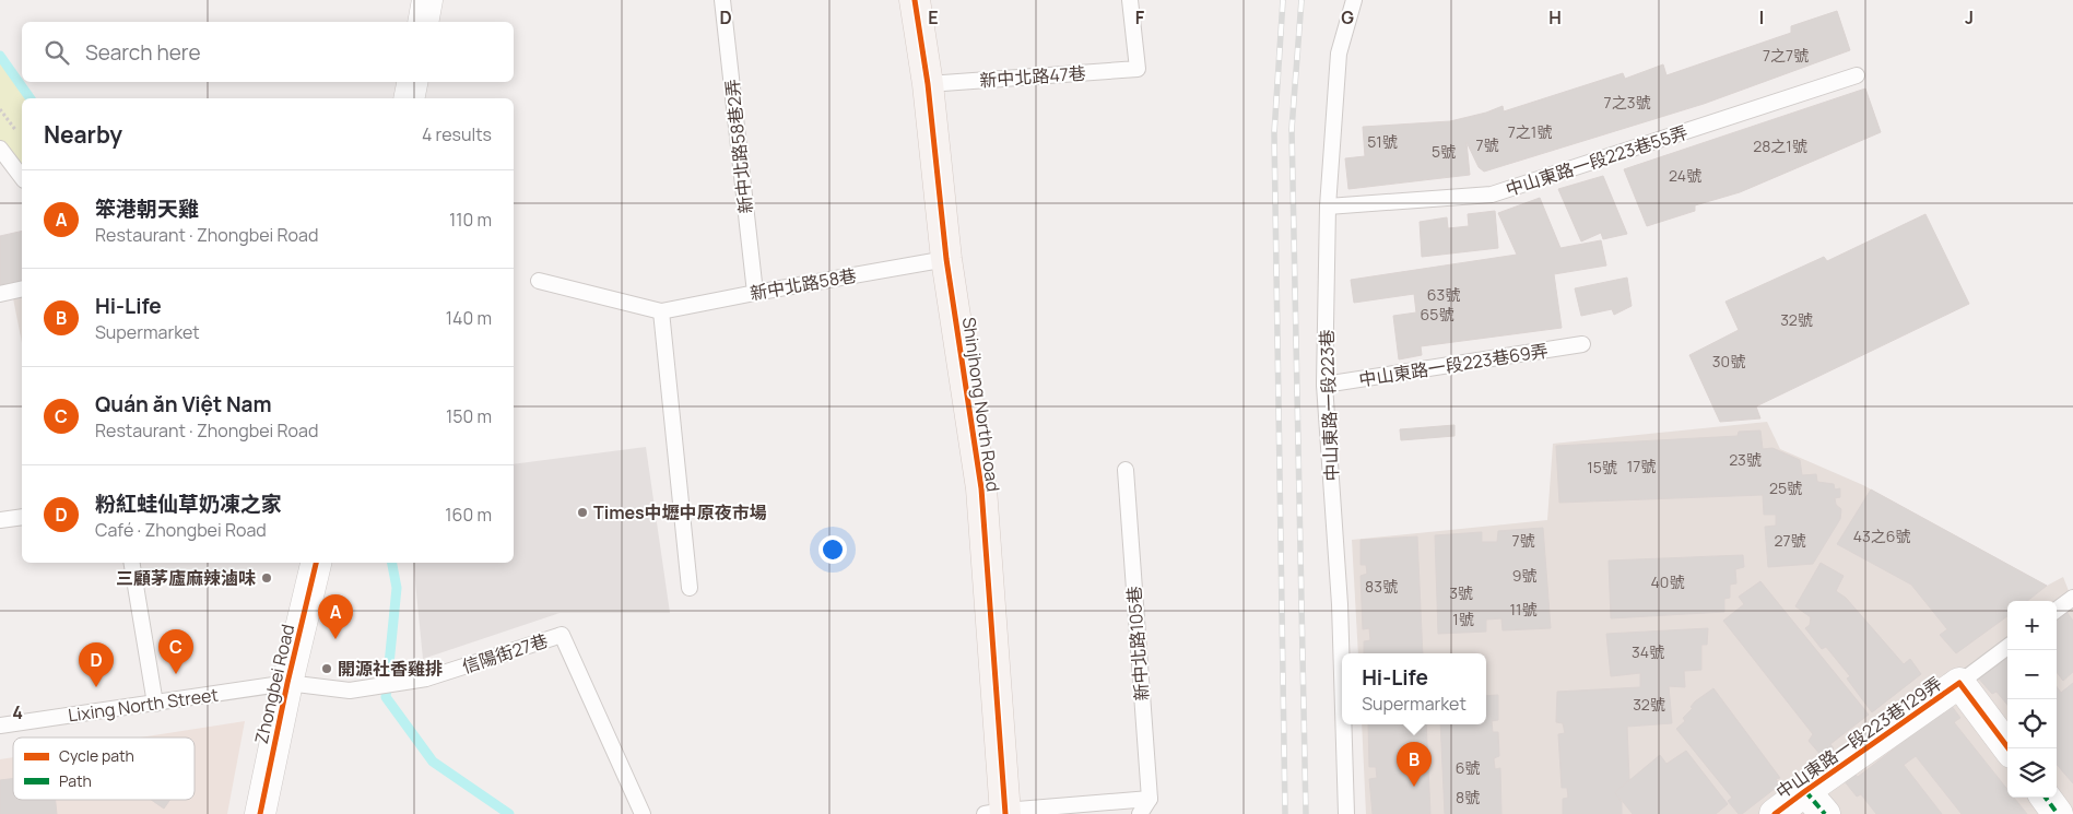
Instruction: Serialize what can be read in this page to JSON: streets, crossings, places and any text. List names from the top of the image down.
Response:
{
  "streets": {
    "street": ["Shinjhong North Road", "Zhongbei Road", "中山東路一段223巷129弄"],
    "lane": [
      "新中北路47巷",
      "新中北路58巷2弄",
      "中山東路一段223巷55弄",
      "新中北路58巷",
      "中山東路一段223巷69弄",
      "中山東路一段223巷",
      "新中北路105巷",
      "信陽街27巷",
      "Lixing North Street"
    ]
  },
  "crossings": [
    ["新中北路47巷", "Shinjhong North Road"],
    ["新中北路58巷2弄", "新中北路58巷"],
    ["中山東路一段223巷55弄", "中山東路一段223巷"],
    ["新中北路58巷", "Shinjhong North Road"],
    ["中山東路一段223巷69弄", "中山東路一段223巷"],
    ["信陽街27巷", "Zhongbei Road"],
    ["信陽街27巷", "Lixing North Street"],
    ["Zhongbei Road", "Lixing North Street"]
  ],
  "places": ["Times中壢中原夜市場", "三顧茅廬麻辣滷味", "開源社香雞排"],
  "house_numbers": [
    "7之7號",
    "7之3號",
    "7之1號",
    "51號",
    "7號",
    "28之1號",
    "5號",
    "24號",
    "63號",
    "65號",
    "32號",
    "30號",
    "23號",
    "17號",
    "15號",
    "25號",
    "43之6號",
    "7號",
    "27號",
    "9號",
    "40號",
    "83號",
    "3號",
    "11號",
    "1號",
    "34號",
    "32號",
    "6號",
    "8號"
  ],
  "legend": ["Cycle path", "Path"],
  "page": {
    "search": "Search here",
    "heading": ["Nearby", "4 results"],
    "list": [
      {
        "mark": "A",
        "name": "笨港朝天雞",
        "note": "Restaurant · Zhongbei Road",
        "value": "110 m"
      },
      {
        "mark": "B",
        "name": "Hi-Life",
        "note": "Supermarket",
        "value": "140 m"
      },
      {
        "mark": "C",
        "name": "Quán ăn Việt Nam",
        "note": "Restaurant · Zhongbei Road",
        "value": "150 m"
      },
      {
        "mark": "D",
        "name": "粉紅蛙仙草奶凍之家",
        "note": "Café · Zhongbei Road",
        "value": "160 m"
      }
    ],
    "pins": [
      "A",
      "C",
      "D",
      "B"
    ],
    "map_buttons": ["+", "−"],
    "popup": ["Hi-Life", "Supermarket"]
  },
  "grid": {
    "columns": [
      "D",
      "E",
      "F",
      "G",
      "H",
      "I",
      "J"
    ],
    "rows": ["4"]
  }
}
